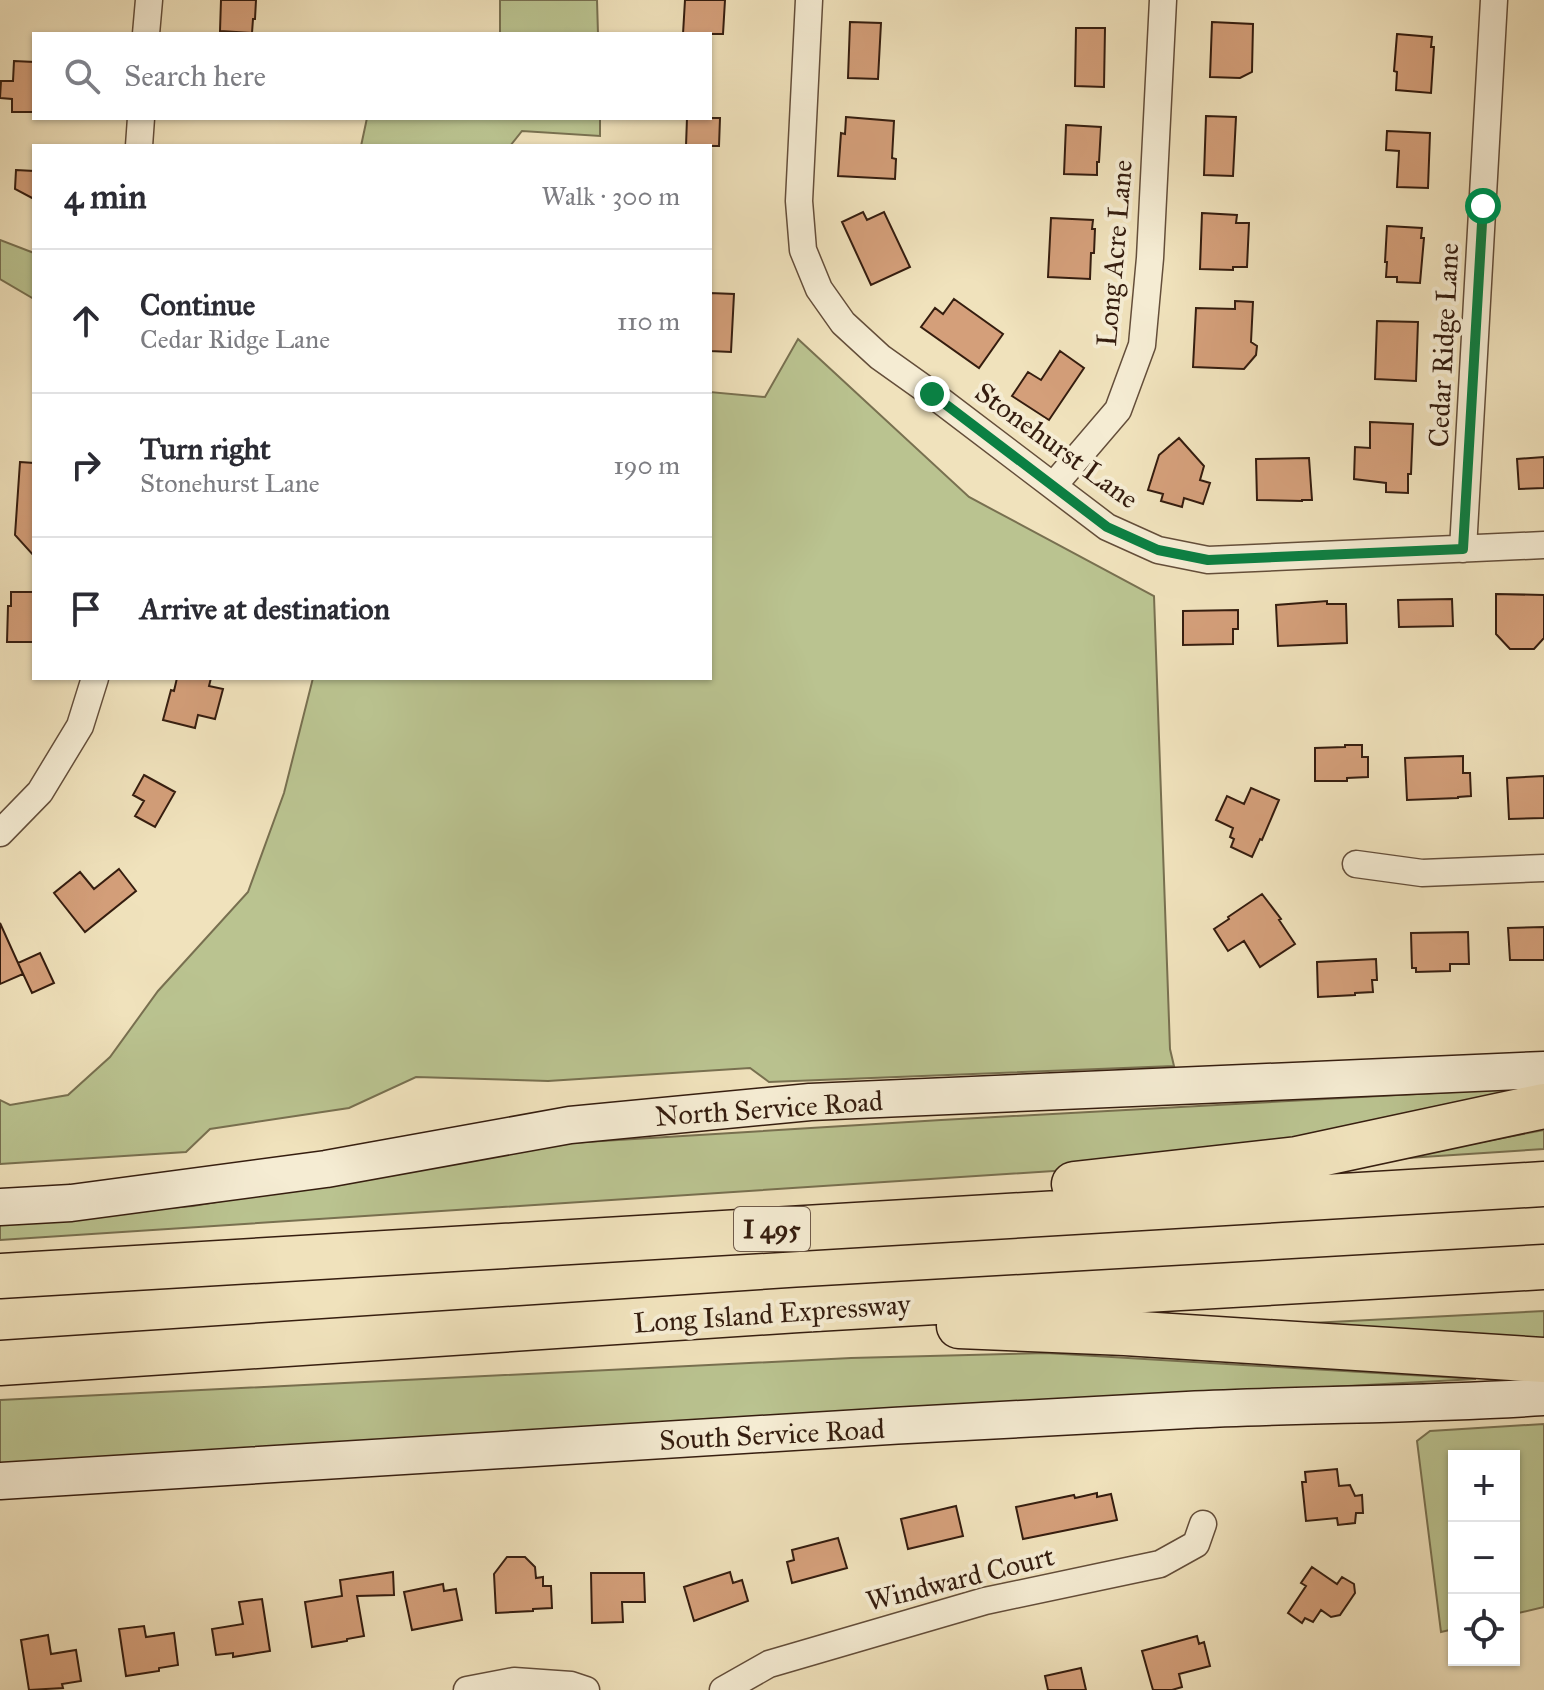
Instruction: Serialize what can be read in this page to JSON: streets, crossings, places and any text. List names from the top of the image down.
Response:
{
  "streets": {
    "highway": ["I 495", "Long Island Expressway"],
    "main road": ["North Service Road", "South Service Road"],
    "street": [
      "Long Acre Lane",
      "Cedar Ridge Lane",
      "Stonehurst Lane",
      "Windward Court"
    ]
  },
  "crossings": [
    ["Long Acre Lane", "Stonehurst Lane"],
    ["Cedar Ridge Lane", "Stonehurst Lane"]
  ],
  "page": {
    "search": "Search here",
    "heading": ["4 min", "Walk · 300 m"],
    "list": [
      ["Continue", "Cedar Ridge Lane", "110 m"],
      ["Turn right", "Stonehurst Lane", "190 m"],
      "Arrive at destination"
    ],
    "map_buttons": ["+", "−"]
  }
}
